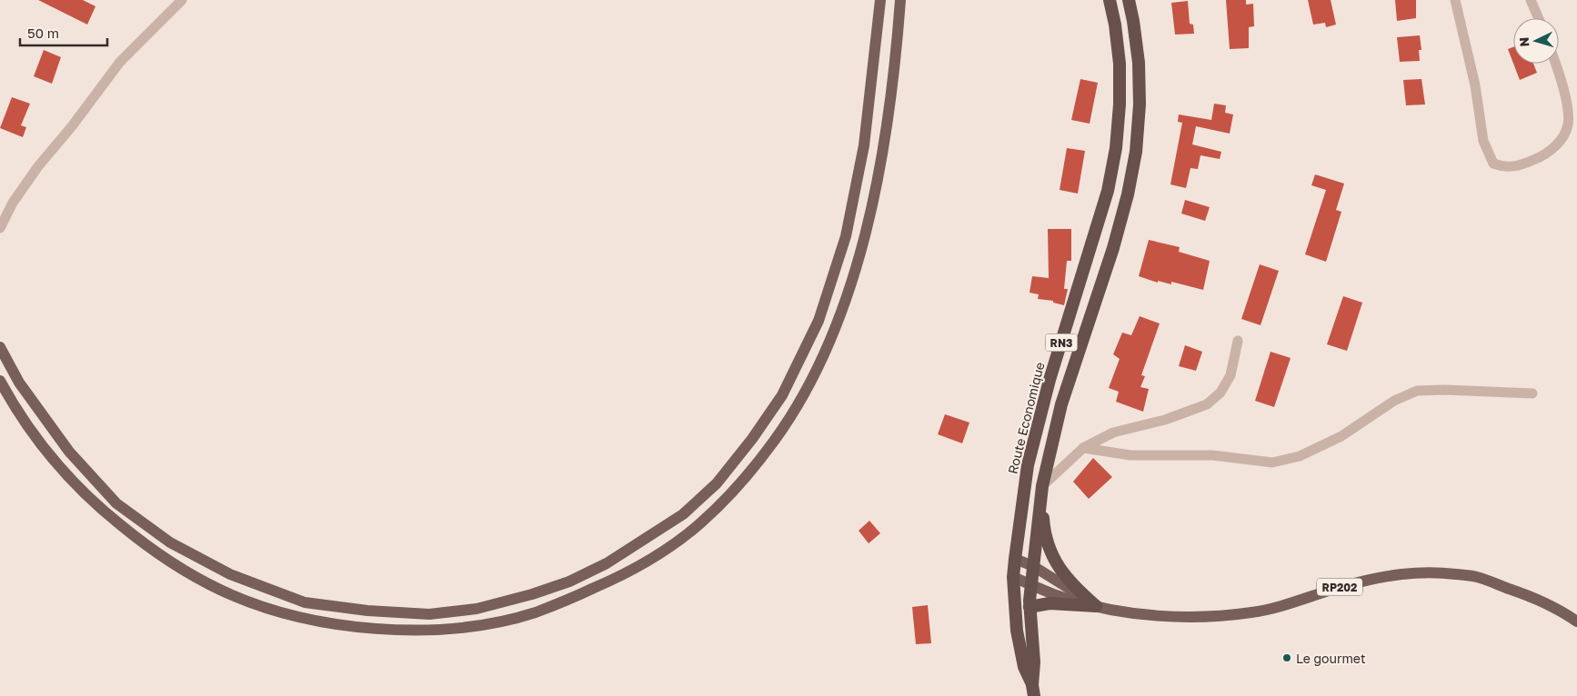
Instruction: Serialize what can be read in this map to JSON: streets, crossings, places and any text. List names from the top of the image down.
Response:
{
  "streets": {
    "highway": ["RN3", "Route Economique"],
    "main road": ["RP202"]
  },
  "places": ["Le gourmet"],
  "scale_bar": "50 m",
  "north": "left"
}
